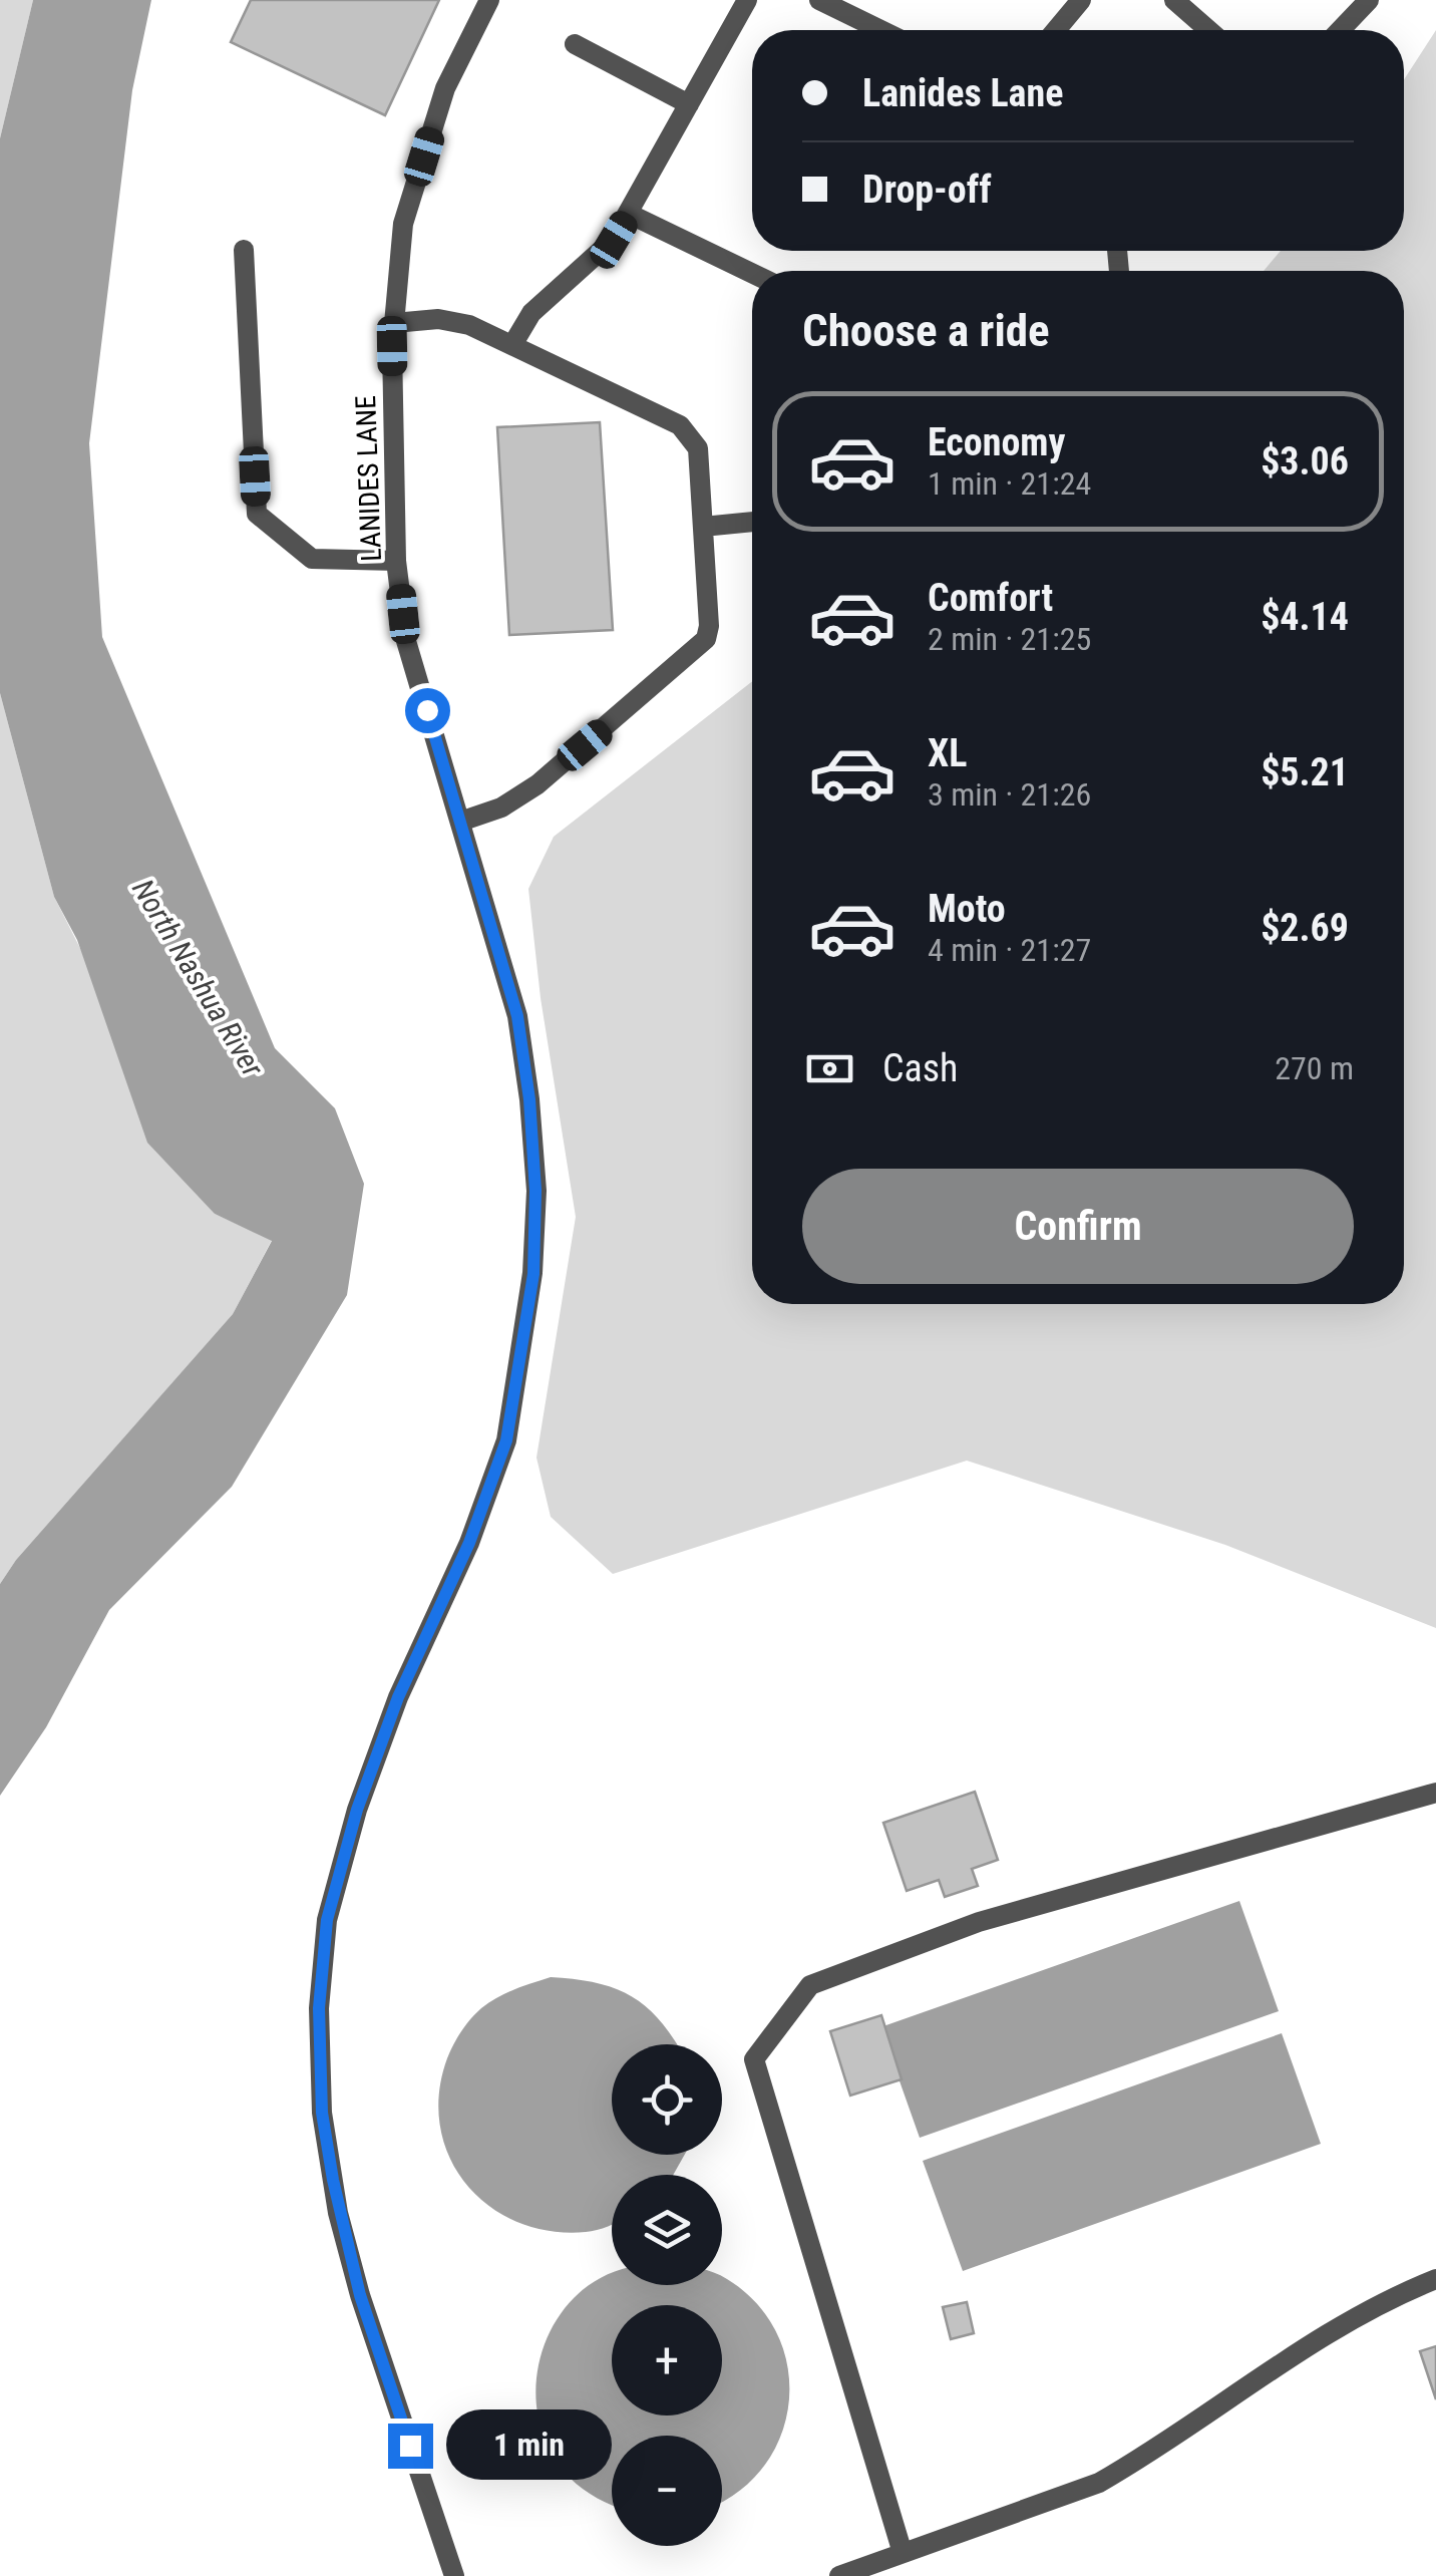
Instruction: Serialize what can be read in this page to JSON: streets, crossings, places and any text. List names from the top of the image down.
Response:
{
  "streets": {
    "street": ["LANIDES LANE"]
  },
  "water": ["North Nashua River"],
  "page": {
    "banner": ["Lanides Lane", "Drop-off"],
    "heading": "Choose a ride",
    "list": [
      {
        "name": "Economy",
        "note": "1 min · 21:24",
        "value": "$3.06"
      },
      {
        "name": "Comfort",
        "note": "2 min · 21:25",
        "value": "$4.14"
      },
      {
        "name": "XL",
        "note": "3 min · 21:26",
        "value": "$5.21"
      },
      {
        "name": "Moto",
        "note": "4 min · 21:27",
        "value": "$2.69"
      }
    ],
    "pay": ["Cash", "270 m"],
    "buttons": "Confirm",
    "map_buttons": ["+", "−"],
    "bubble": "1 min"
  }
}
